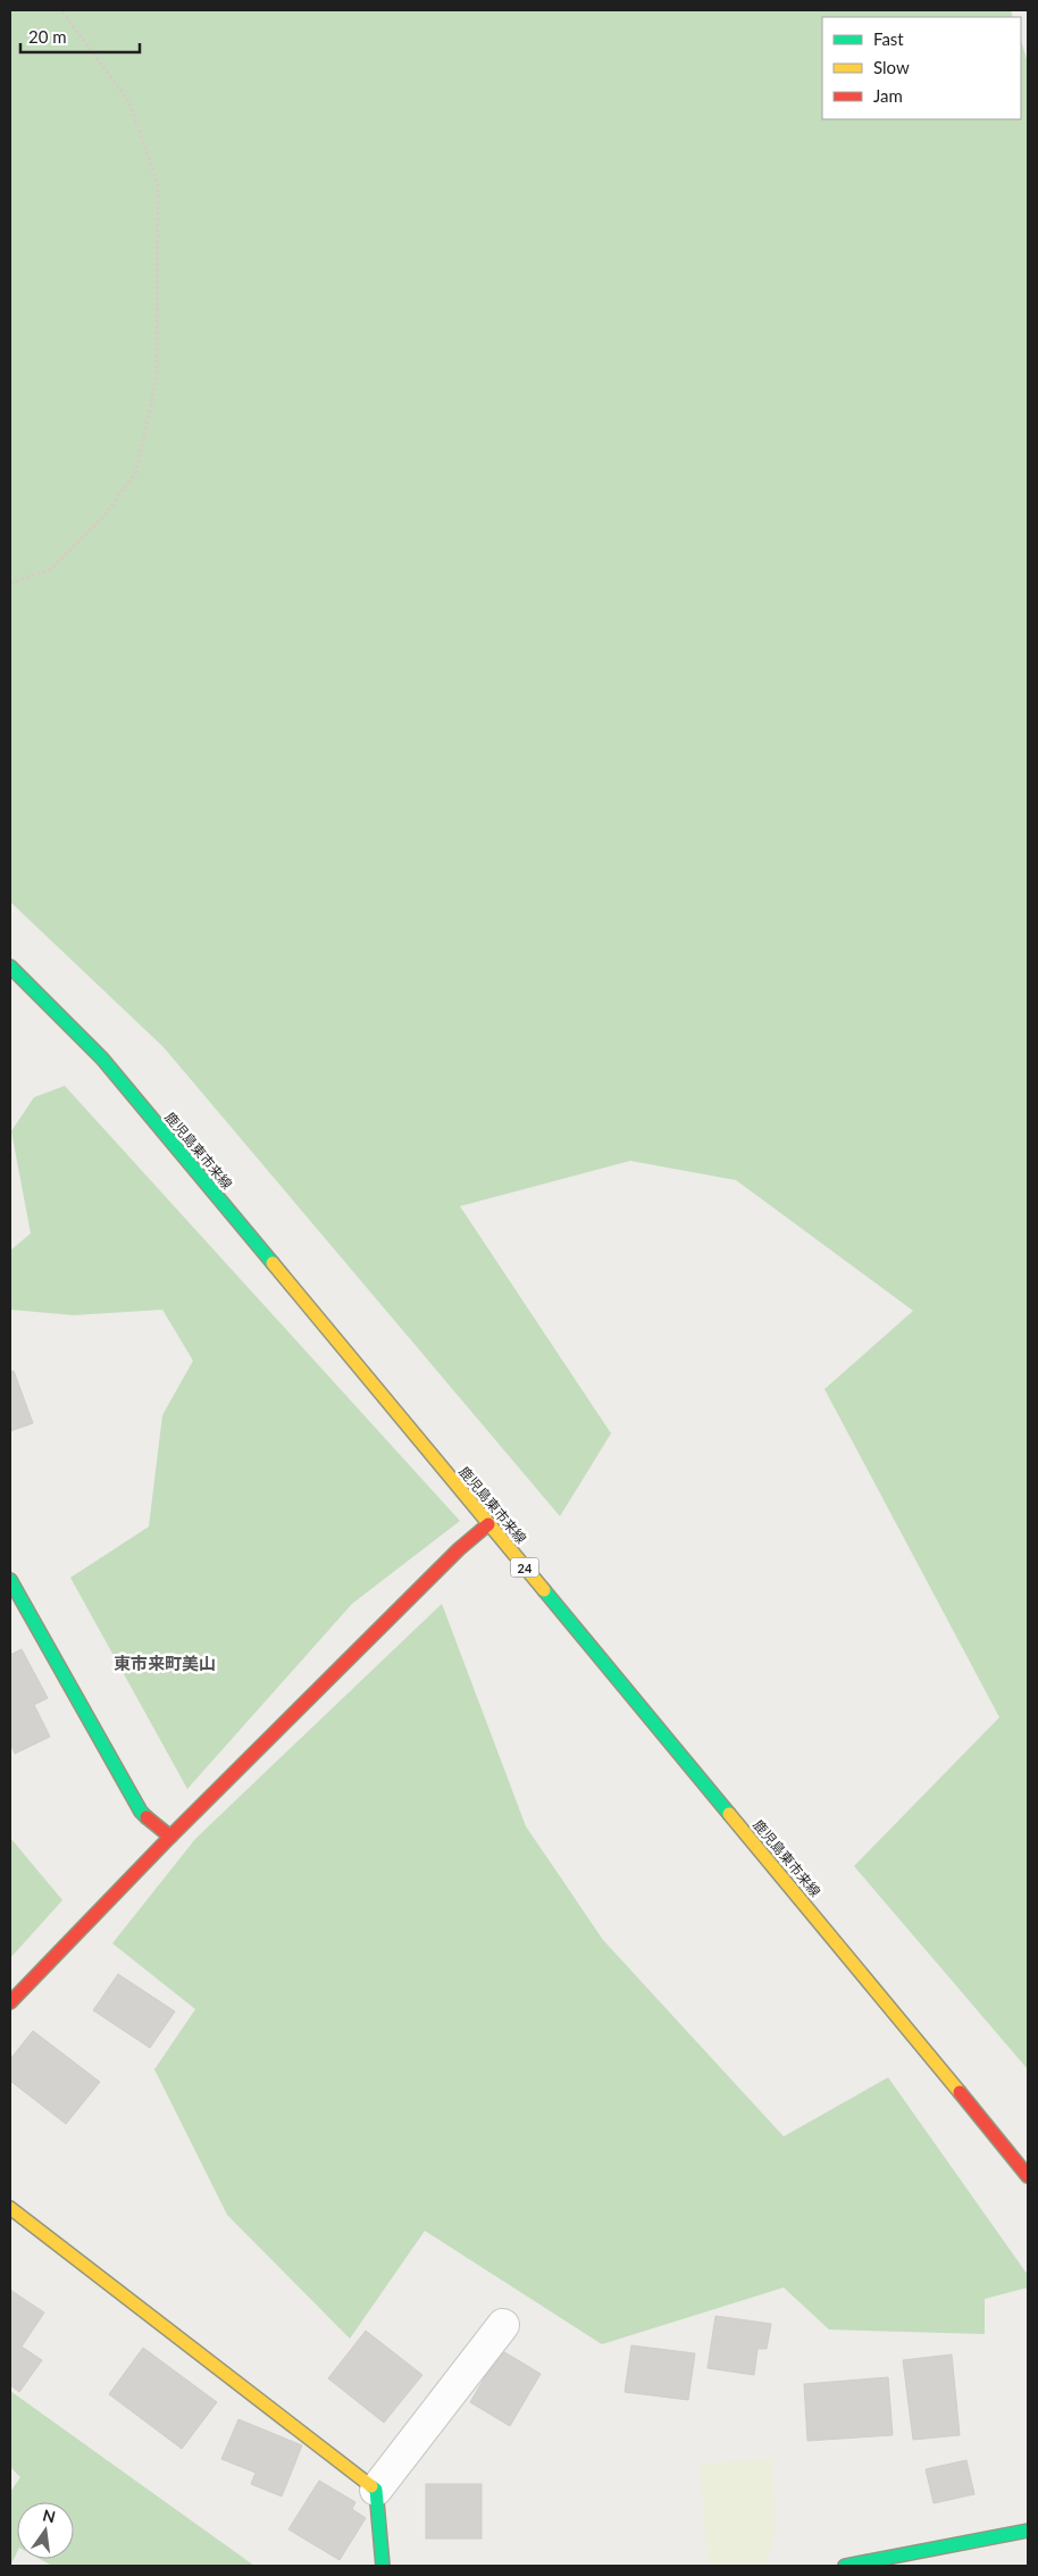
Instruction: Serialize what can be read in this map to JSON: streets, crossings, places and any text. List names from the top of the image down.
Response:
{
  "streets": {
    "street": ["鹿児島東市来線", "24"]
  },
  "districts": ["東市来町美山"],
  "legend": ["Fast", "Slow", "Jam"],
  "scale_bar": "20 m",
  "north": "top"
}
